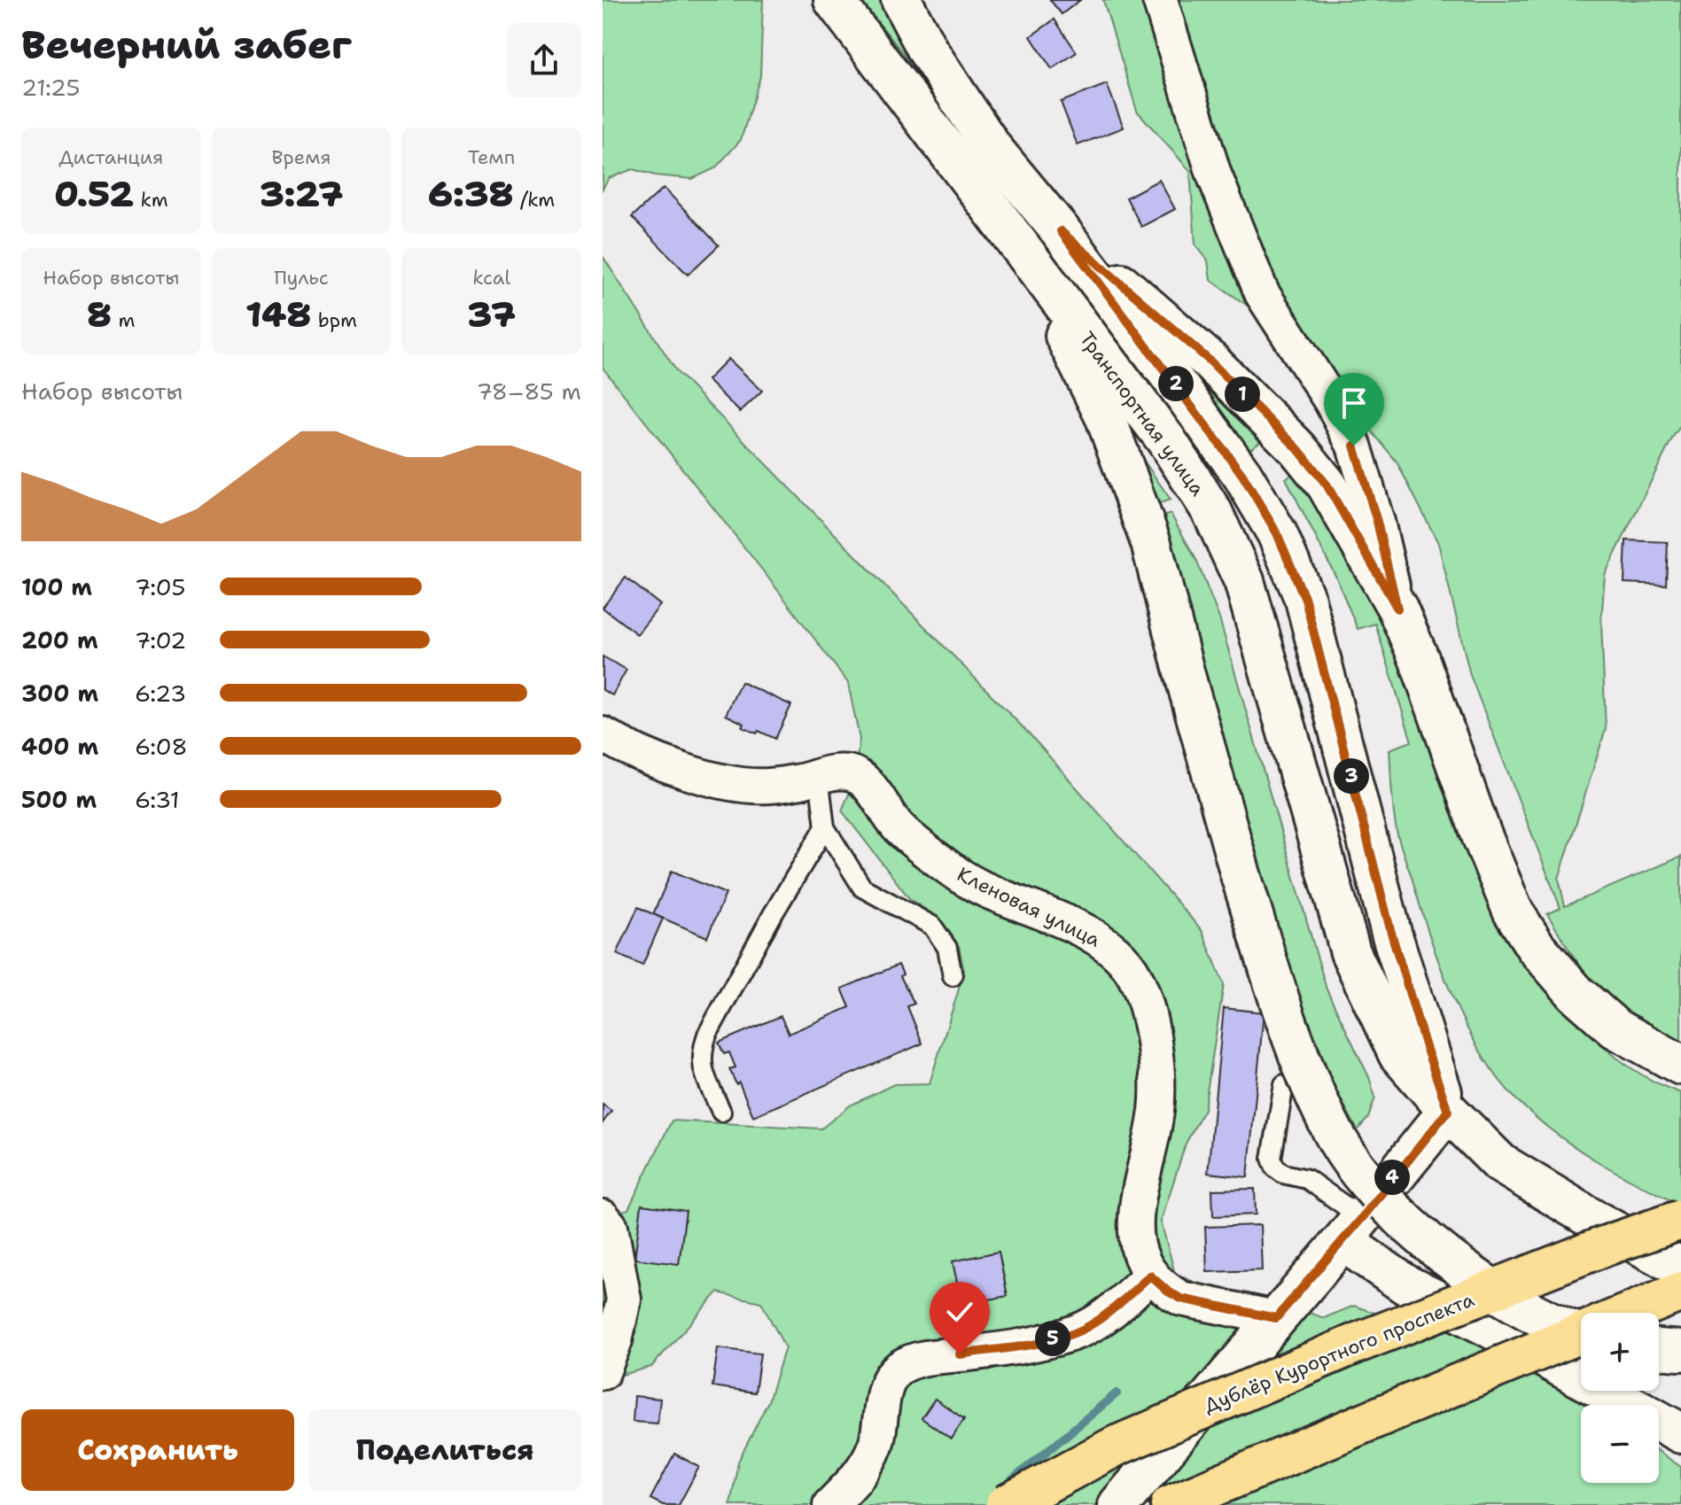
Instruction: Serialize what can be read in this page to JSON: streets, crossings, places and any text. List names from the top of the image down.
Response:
{
  "streets": {
    "main road": ["Транспортная улица", "Дублёр Курортного проспекта"],
    "street": ["Кленовая улица"]
  },
  "page": {
    "heading": ["Вечерний забег", "21:25"],
    "stats": [
      ["Дистанция", "0.52 km"],
      ["Время", "3:27"],
      ["Темп", "6:38 /km"],
      ["Набор высоты", "8 m"],
      ["Пульс", "148 bpm"],
      ["kcal", "37"]
    ],
    "chart": ["Набор высоты", "78–85 m"],
    "pins": [
      "2",
      "1",
      "3",
      "4",
      "5"
    ],
    "list": [
      {
        "name": "100 m",
        "note": "7:05"
      },
      {
        "name": "200 m",
        "note": "7:02"
      },
      {
        "name": "300 m",
        "note": "6:23"
      },
      {
        "name": "400 m",
        "note": "6:08"
      },
      {
        "name": "500 m",
        "note": "6:31"
      }
    ],
    "map_buttons": ["+", "−"],
    "buttons": ["Сохранить", "Поделиться"]
  }
}
